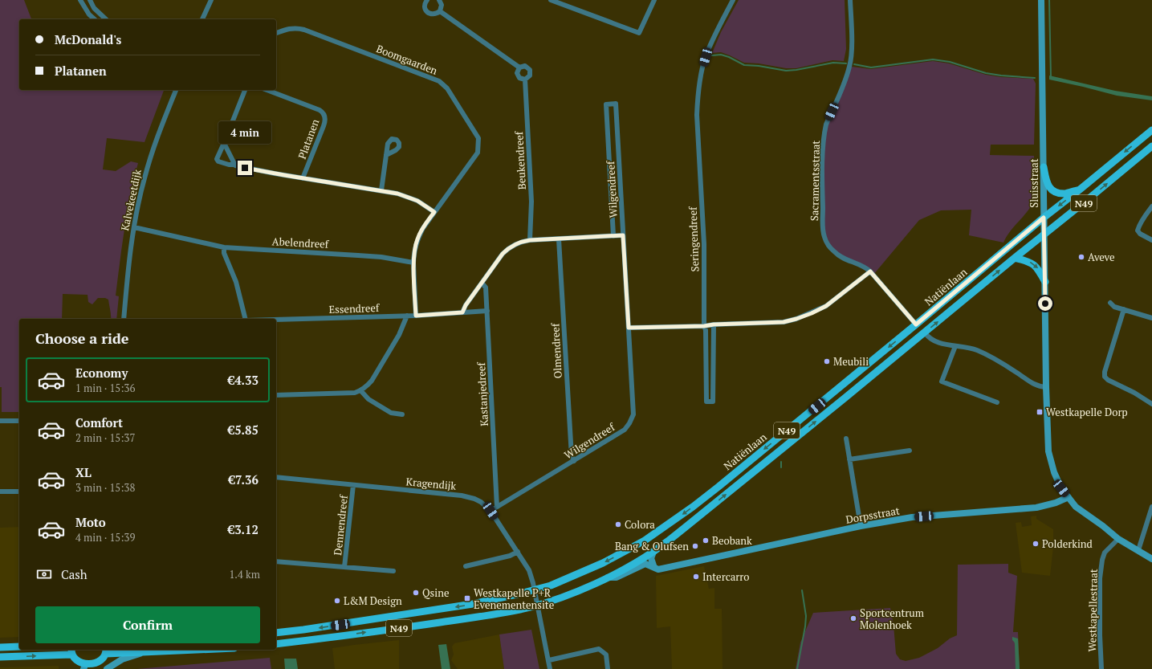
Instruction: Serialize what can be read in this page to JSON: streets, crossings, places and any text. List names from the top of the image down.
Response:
{
  "streets": {
    "main road": ["N49", "Natiënlaan"],
    "street": [
      "Boomgaarden",
      "Platanen",
      "Beukendreef",
      "Sacramentsstraat",
      "Sluisstraat",
      "Wilgendreef",
      "Kalvekeetdijk",
      "Seringendreef",
      "Abelendreef",
      "Essendreef",
      "Olmendreef",
      "Kastanjedreef",
      "Kragendijk",
      "Dorpsstraat",
      "Dennendreef",
      "Westkapellestraat"
    ]
  },
  "crossings": [
    ["Boomgaarden", "Abelendreef"],
    ["Sacramentsstraat", "Natiënlaan"],
    ["Sluisstraat", "Natiënlaan"],
    ["Sluisstraat", "Dorpsstraat"],
    ["Wilgendreef", "Olmendreef"],
    ["Wilgendreef", "Kastanjedreef"],
    ["Wilgendreef", "Kragendijk"],
    ["Kalvekeetdijk", "Abelendreef"],
    ["Natiënlaan", "Kragendijk"],
    ["Natiënlaan", "Dorpsstraat"],
    ["Essendreef", "Kastanjedreef"],
    ["Kragendijk", "Dennendreef"]
  ],
  "places": {
    "other": [
      "Aveve",
      "Meubili",
      "Colora",
      "Beobank",
      "Polderkind",
      "Bang & Olufsen",
      "Intercarro",
      "Qsine",
      "L&M Design",
      "Sportcentrum Molenhoek"
    ],
    "transit": ["Westkapelle Dorp", "Westkapelle P+R Evenementensite"]
  },
  "page": {
    "banner": ["McDonald's", "Platanen"],
    "bubble": "4 min",
    "heading": "Choose a ride",
    "list": [
      {
        "name": "Economy",
        "note": "1 min · 15:36",
        "value": "€4.33"
      },
      {
        "name": "Comfort",
        "note": "2 min · 15:37",
        "value": "€5.85"
      },
      {
        "name": "XL",
        "note": "3 min · 15:38",
        "value": "€7.36"
      },
      {
        "name": "Moto",
        "note": "4 min · 15:39",
        "value": "€3.12"
      }
    ],
    "pay": ["Cash", "1.4 km"],
    "buttons": "Confirm"
  }
}
